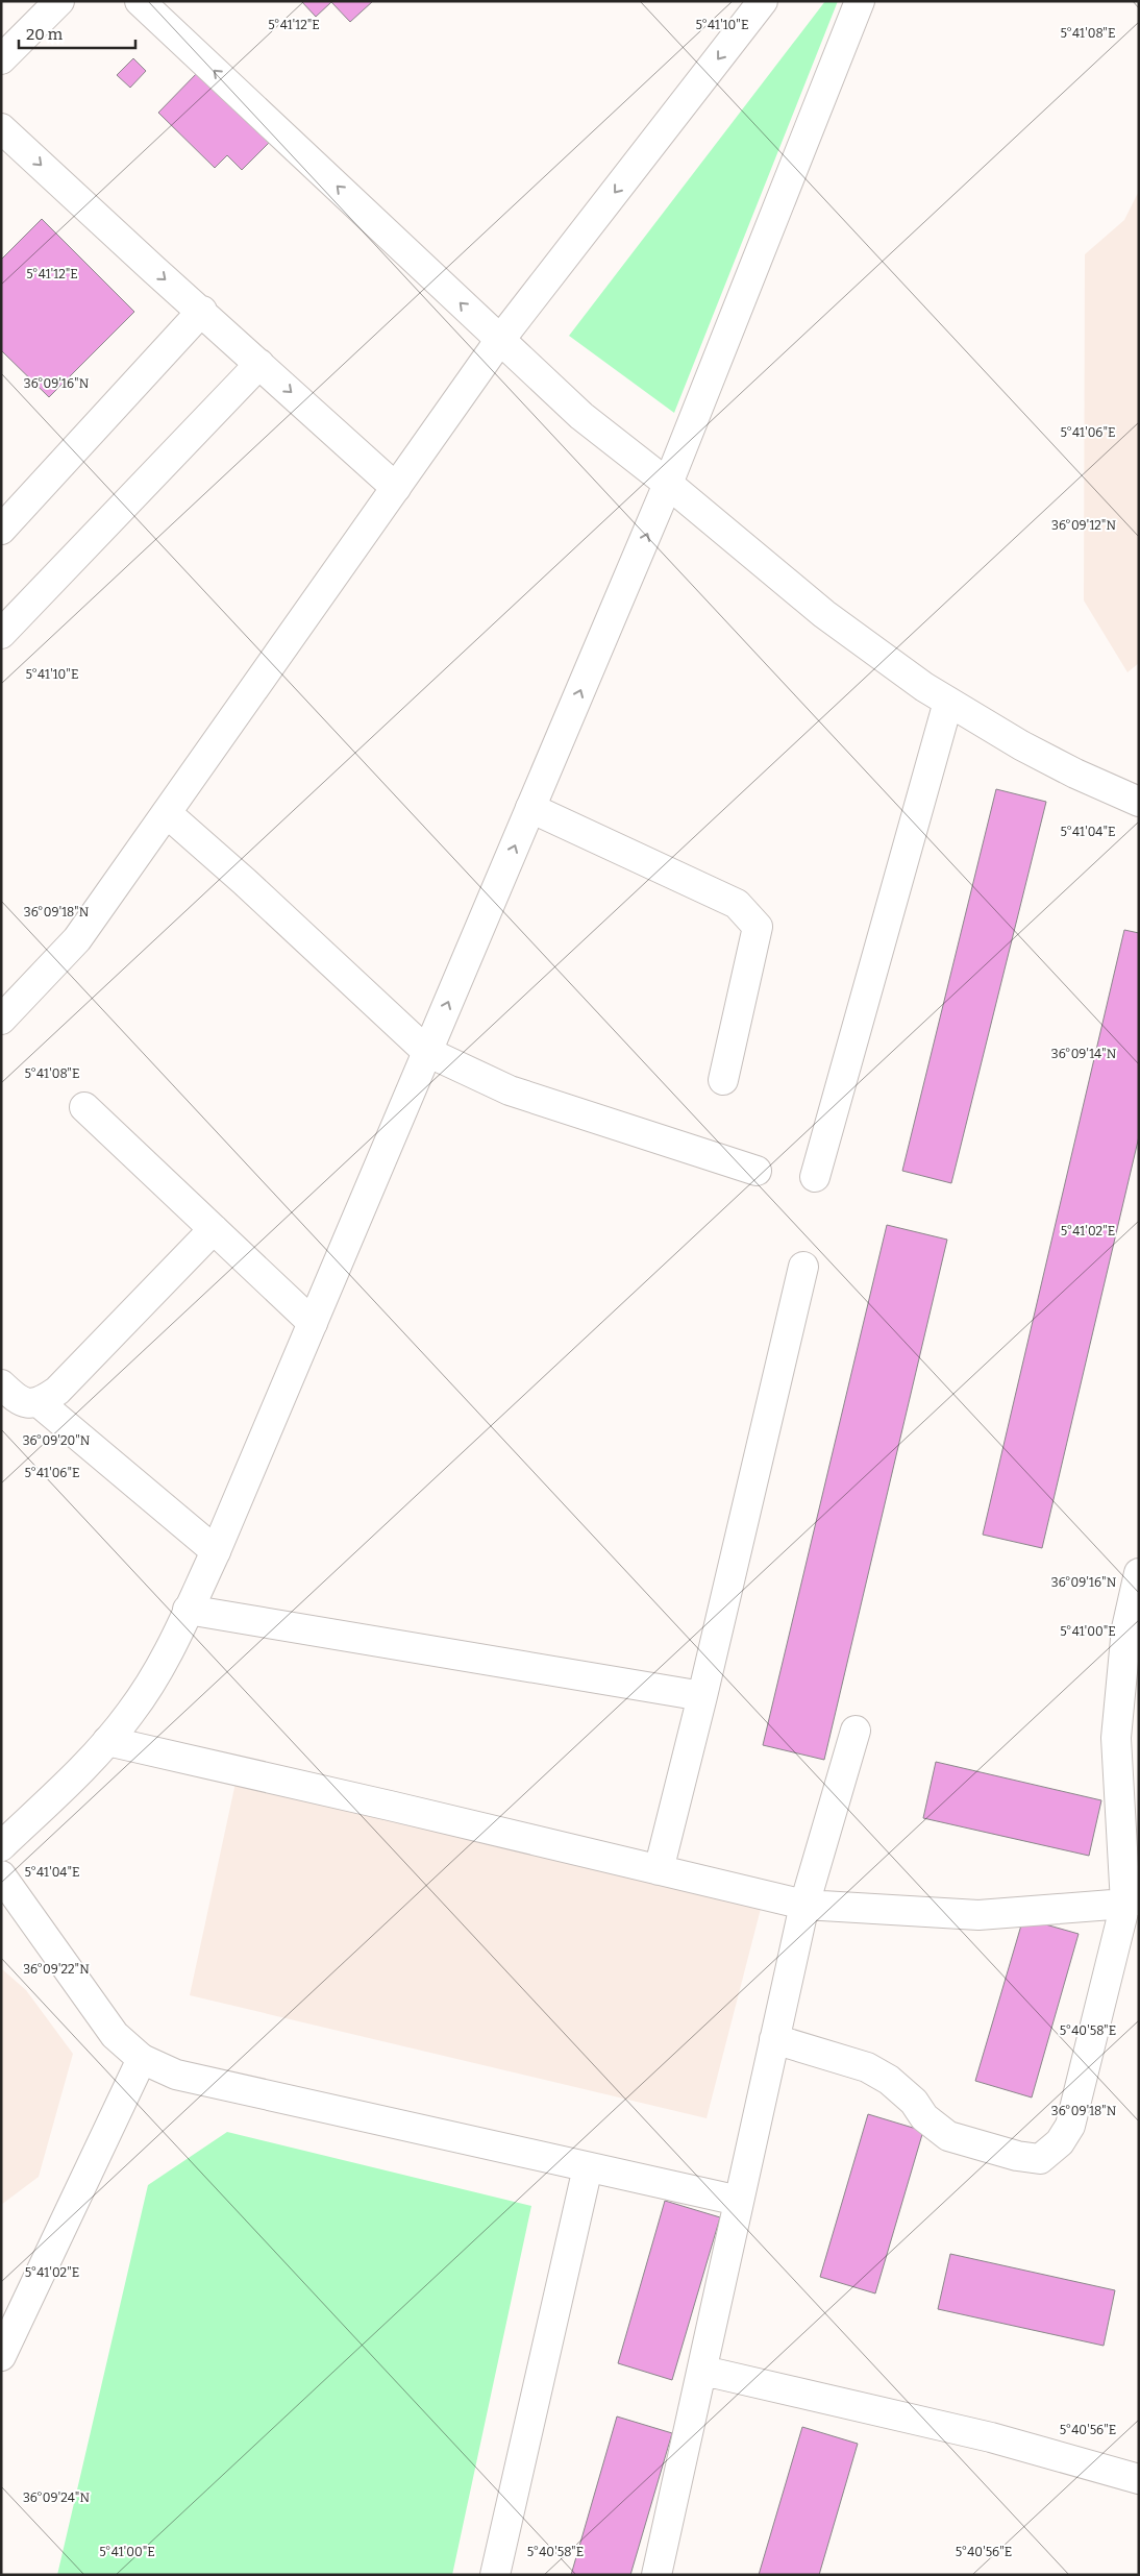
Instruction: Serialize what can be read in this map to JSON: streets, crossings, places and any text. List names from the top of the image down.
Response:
{
  "scale_bar": "20 m",
  "coordinates": [
    "5°41'12\"E",
    "5°41'10\"E",
    "5°41'08\"E",
    "36°09'16\"N",
    "5°41'06\"E",
    "36°09'12\"N",
    "5°41'04\"E",
    "36°09'18\"N",
    "36°09'14\"N",
    "5°41'02\"E",
    "36°09'20\"N",
    "5°41'00\"E",
    "36°09'22\"N",
    "5°40'58\"E",
    "5°40'56\"E",
    "36°09'24\"N"
  ]
}
